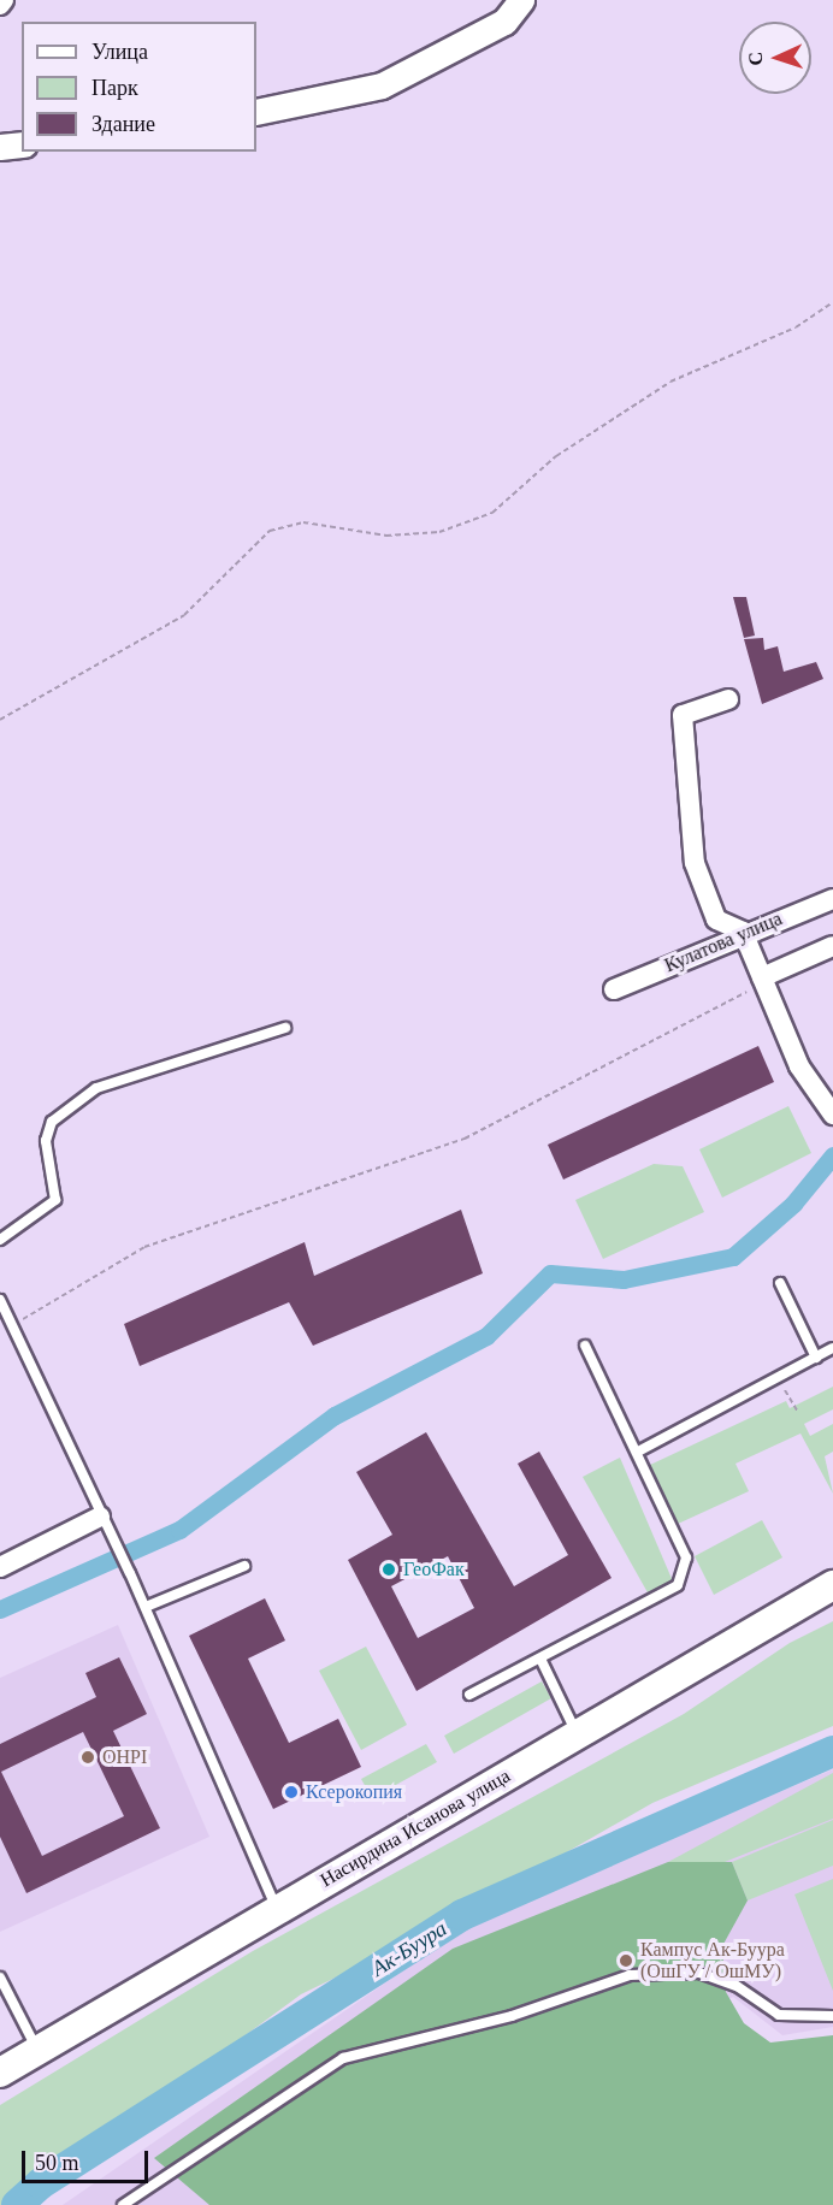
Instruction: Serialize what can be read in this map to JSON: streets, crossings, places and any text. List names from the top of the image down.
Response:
{
  "streets": {
    "main road": ["Насирдина Исанова улица"],
    "street": ["Кулатова улица"]
  },
  "water": ["Ак-Буура"],
  "places": [
    "ГеоФак",
    "OHPI",
    "Ксерокопия",
    "Кампус Ак-Буура (ОшГУ / ОшМУ)"
  ],
  "legend": ["Улица", "Парк", "Здание"],
  "scale_bar": "50 m",
  "north": "left"
}
